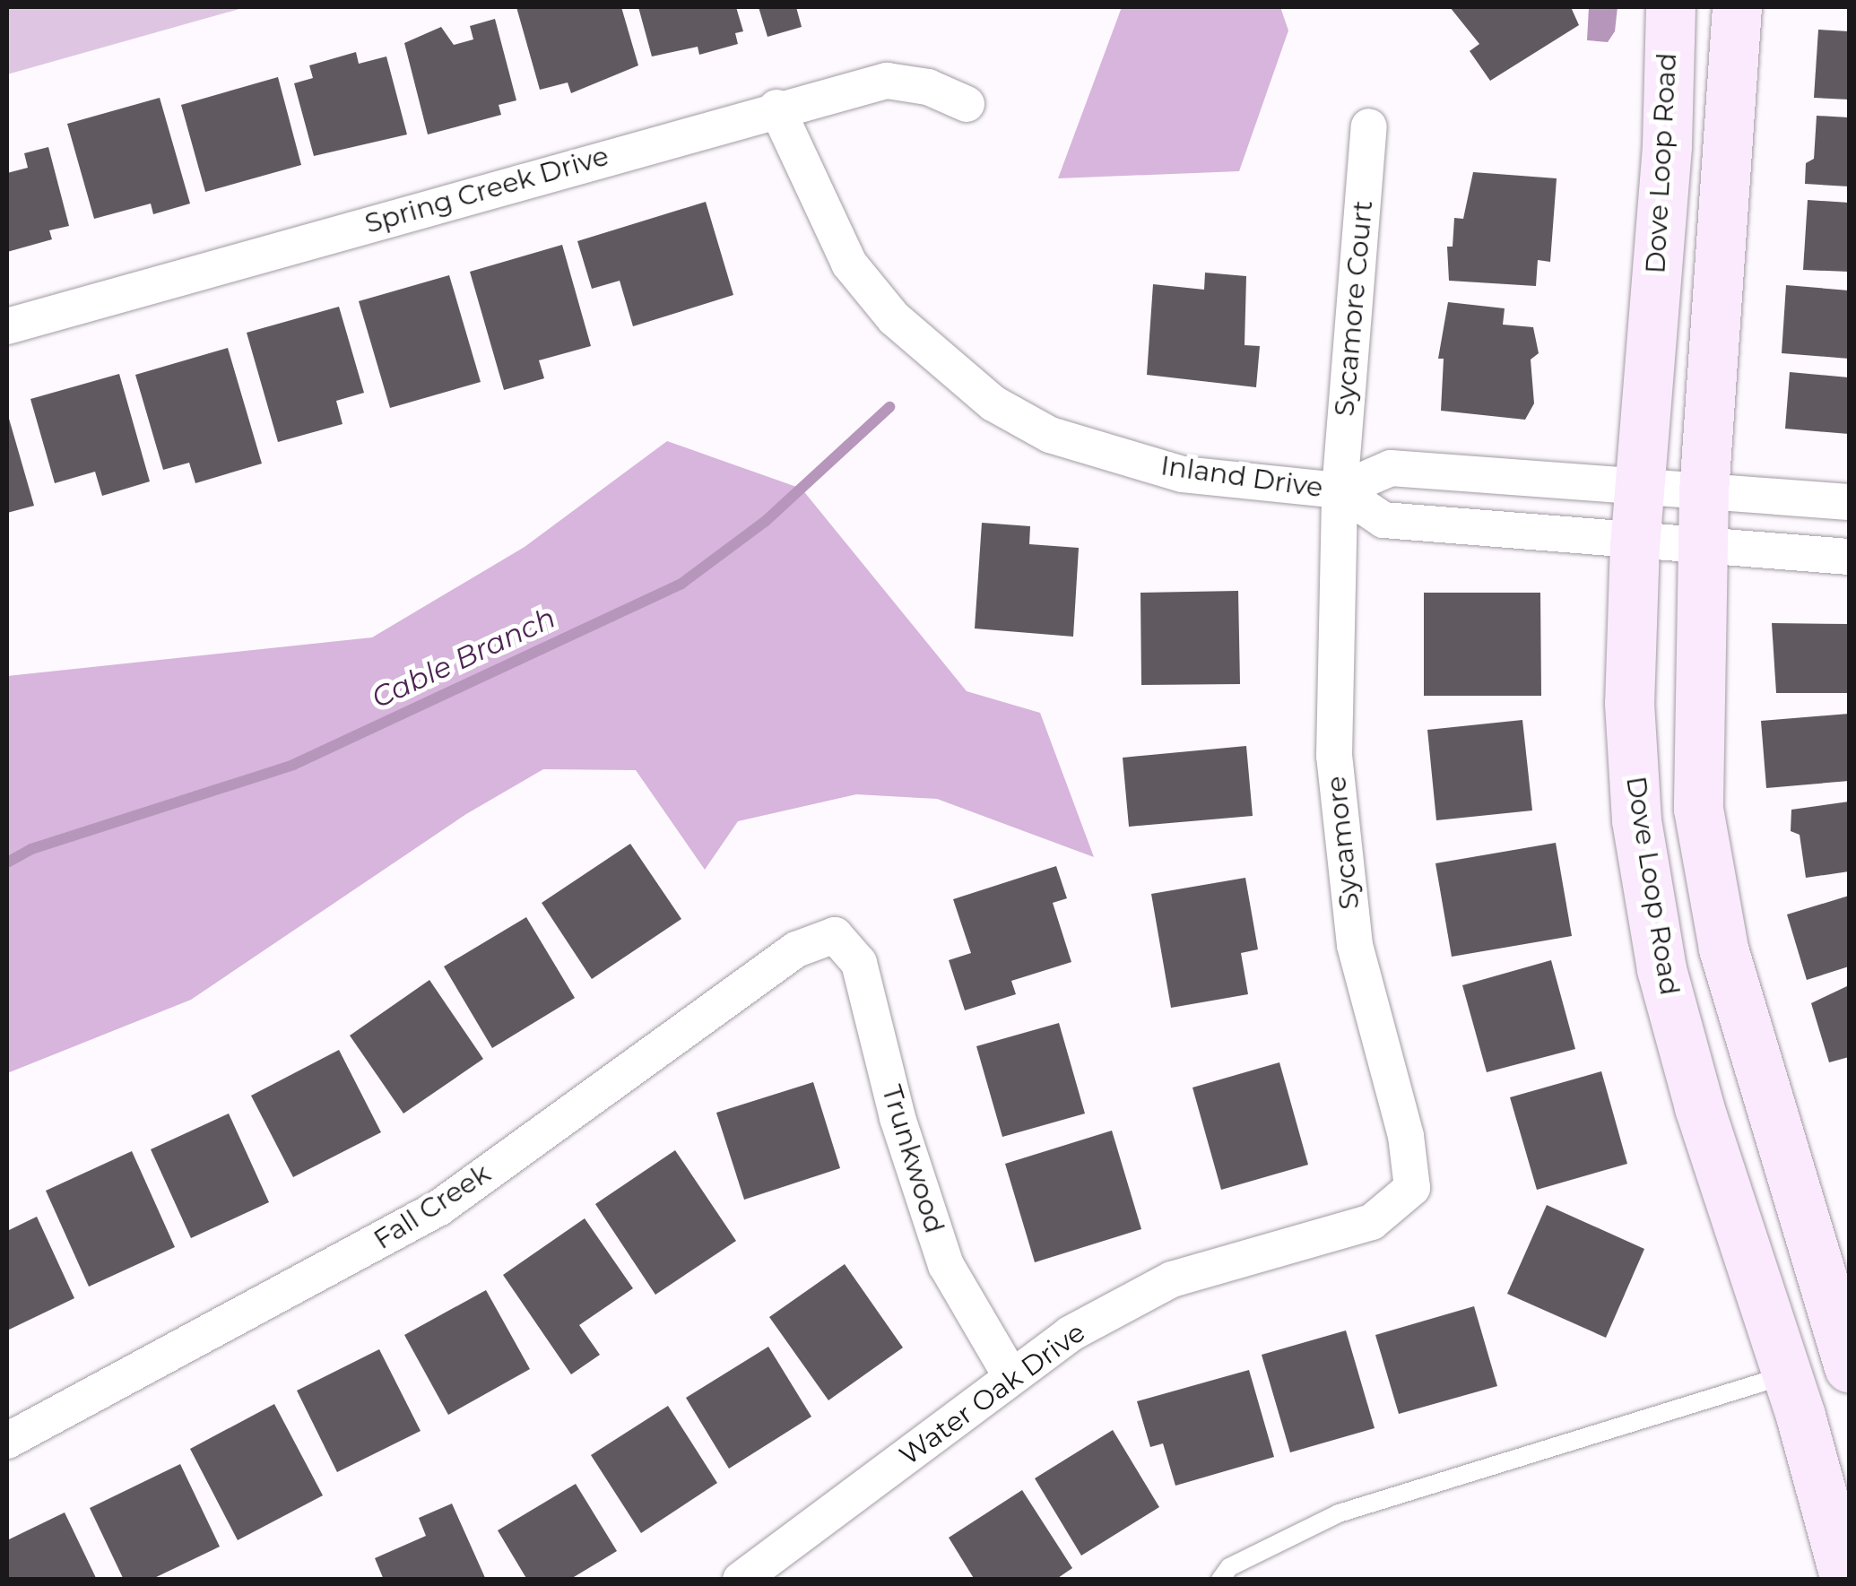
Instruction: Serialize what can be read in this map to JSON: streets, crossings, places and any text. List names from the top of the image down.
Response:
{
  "streets": {
    "main road": ["Dove Loop Road"],
    "street": [
      "Spring Creek Drive",
      "Sycamore Court",
      "Inland Drive",
      "Sycamore",
      "Trunkwood",
      "Fall Creek",
      "Water Oak Drive"
    ]
  },
  "crossings": [
    ["Dove Loop Road", "Inland Drive"],
    ["Spring Creek Drive", "Inland Drive"],
    ["Sycamore Court", "Inland Drive"],
    ["Sycamore Court", "Sycamore"],
    ["Inland Drive", "Sycamore"],
    ["Sycamore", "Water Oak Drive"],
    ["Trunkwood", "Fall Creek"],
    ["Trunkwood", "Water Oak Drive"]
  ],
  "water": ["Cable Branch"]
}
